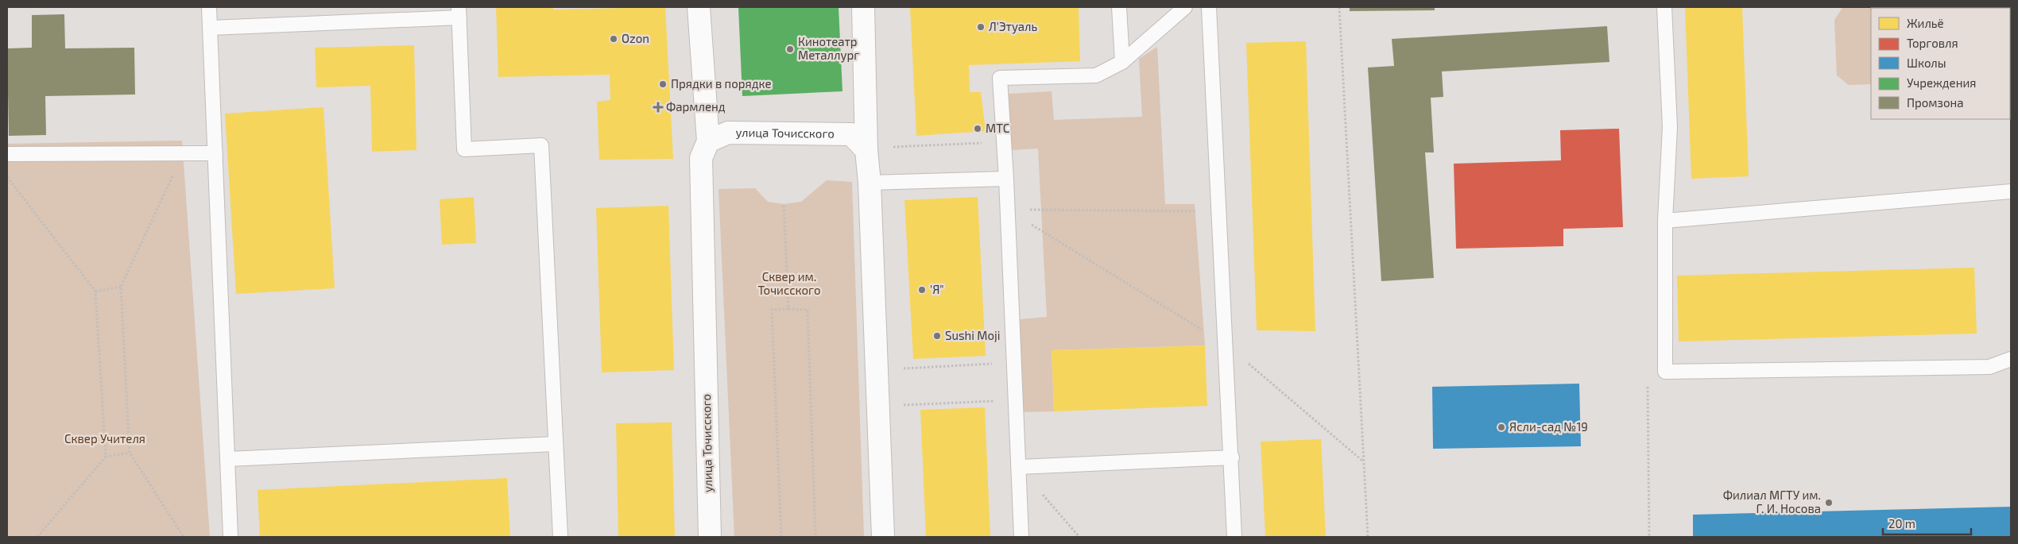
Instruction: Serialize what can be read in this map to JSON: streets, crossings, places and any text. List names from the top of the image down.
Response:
{
  "streets": {
    "street": ["улица Точисского"]
  },
  "parks": ["Сквер им. Точисского", "Сквер Учителя"],
  "places": {
    "other": [
      "Л'Этуаль",
      "Ozon",
      "Кинотеатр Металлург",
      "Прядки в порядке",
      "МТС",
      "'Я\"",
      "Sushi Moji",
      "Ясли-сад №19",
      "Филиал МГТУ им. Г. И. Носова"
    ],
    "health": ["Фармленд"]
  },
  "legend": [
    "Жильё",
    "Торговля",
    "Школы",
    "Учреждения",
    "Промзона"
  ],
  "scale_bar": "20 m"
}
